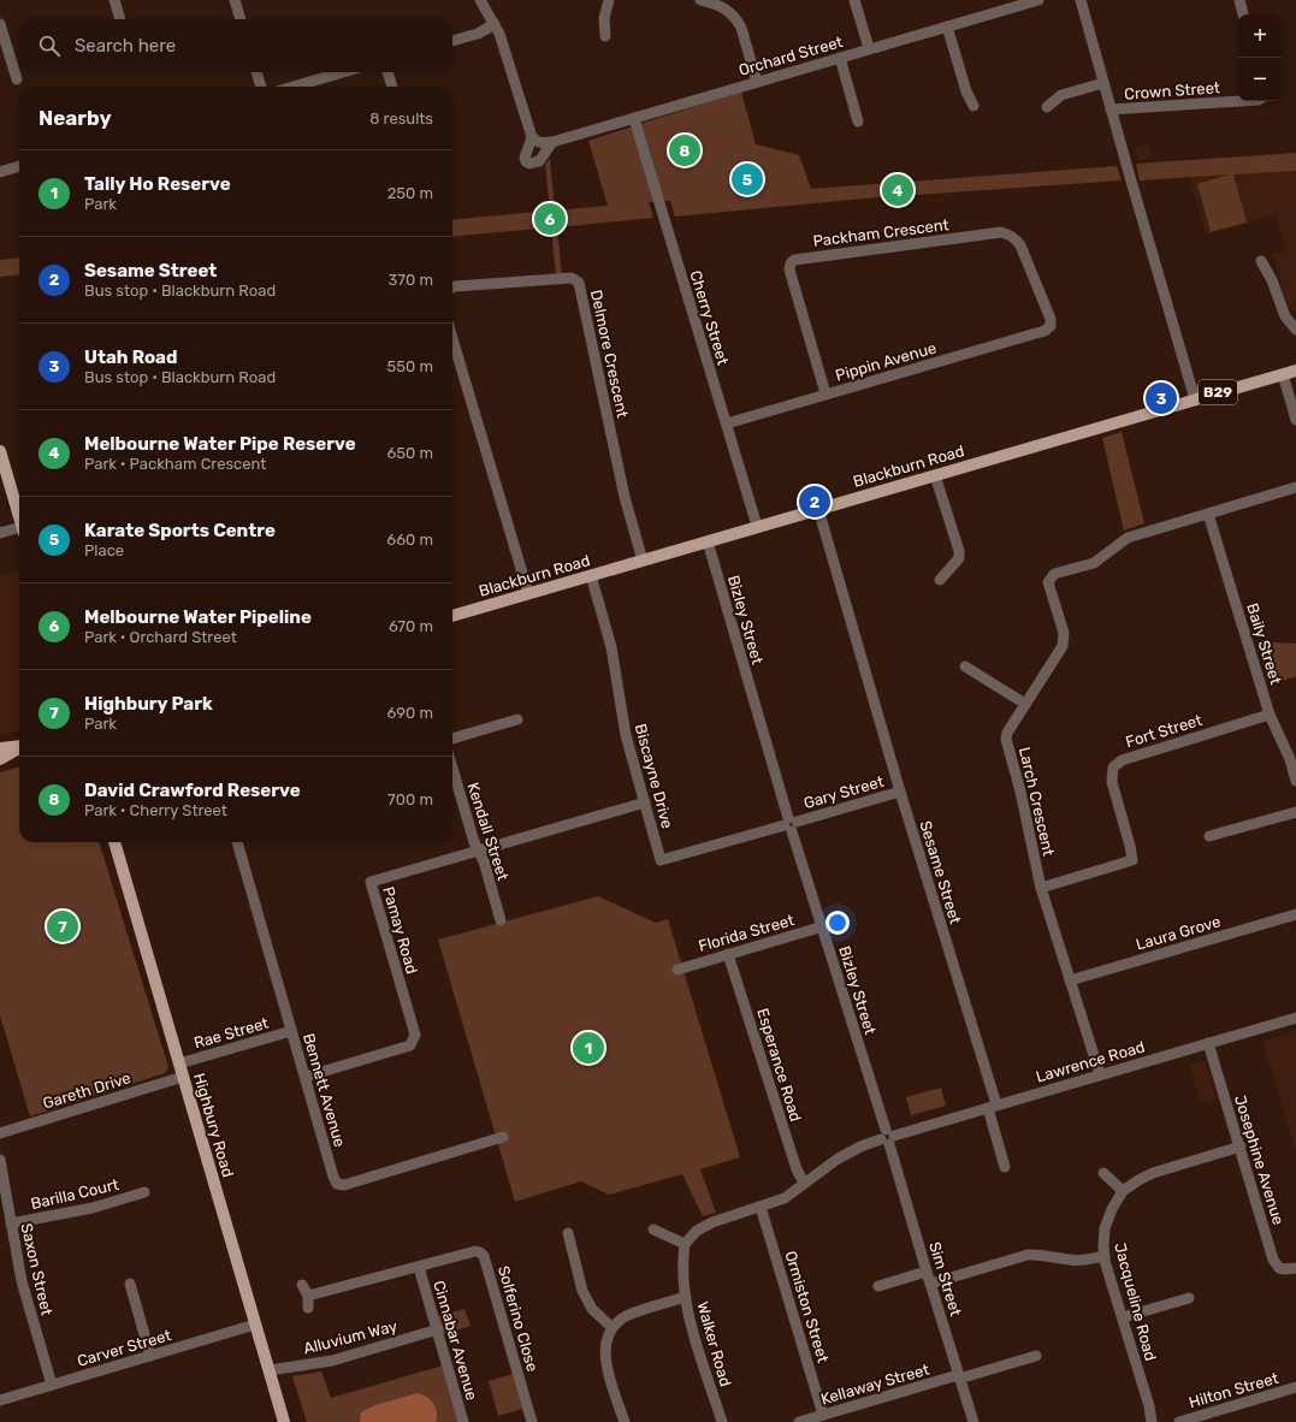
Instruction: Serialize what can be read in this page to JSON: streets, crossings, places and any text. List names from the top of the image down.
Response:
{
  "streets": {
    "main road": ["B29", "Blackburn Road", "Highbury Road"],
    "street": [
      "Orchard Street",
      "Crown Street",
      "Packham Crescent",
      "Cherry Street",
      "Delmore Crescent",
      "Pippin Avenue",
      "Bizley Street",
      "Baily Street",
      "Fort Street",
      "Biscayne Drive",
      "Gary Street",
      "Larch Crescent",
      "Kendall Street",
      "Sesame Street",
      "Pamay Road",
      "Florida Street",
      "Laura Grove",
      "Rae Street",
      "Lawrence Road",
      "Esperance Road",
      "Gareth Drive",
      "Bennett Avenue",
      "Josephine Avenue",
      "Barilla Court",
      "Saxon Street",
      "Sim Street",
      "Jacqueline Road",
      "Ormiston Street",
      "Solferino Close",
      "Alluvium Way",
      "Cinnabar Avenue",
      "Walker Road",
      "Carver Street",
      "Kellaway Street",
      "Hilton Street"
    ]
  },
  "crossings": [
    ["Orchard Street", "Cherry Street"],
    ["Packham Crescent", "Pippin Avenue"],
    ["Cherry Street", "Pippin Avenue"],
    ["Cherry Street", "Blackburn Road"],
    ["Delmore Crescent", "Blackburn Road"],
    ["Blackburn Road", "Bizley Street"],
    ["Blackburn Road", "Biscayne Drive"],
    ["Blackburn Road", "Sesame Street"],
    ["Bizley Street", "Biscayne Drive"],
    ["Bizley Street", "Gary Street"],
    ["Bizley Street", "Florida Street"],
    ["Bizley Street", "Lawrence Road"],
    ["Bizley Street", "Sim Street"],
    ["Baily Street", "Fort Street"],
    ["Baily Street", "Larch Crescent"],
    ["Fort Street", "Larch Crescent"],
    ["Biscayne Drive", "Gary Street"],
    ["Biscayne Drive", "Pamay Road"],
    ["Gary Street", "Sesame Street"],
    ["Larch Crescent", "Laura Grove"],
    ["Larch Crescent", "Lawrence Road"],
    ["Kendall Street", "Pamay Road"],
    ["Sesame Street", "Lawrence Road"],
    ["Pamay Road", "Bennett Avenue"],
    ["Florida Street", "Esperance Road"],
    ["Rae Street", "Bennett Avenue"],
    ["Rae Street", "Highbury Road"],
    ["Lawrence Road", "Esperance Road"],
    ["Lawrence Road", "Josephine Avenue"],
    ["Lawrence Road", "Sim Street"],
    ["Lawrence Road", "Ormiston Street"],
    ["Lawrence Road", "Walker Road"],
    ["Gareth Drive", "Highbury Road"],
    ["Highbury Road", "Alluvium Way"],
    ["Highbury Road", "Carver Street"],
    ["Josephine Avenue", "Jacqueline Road"],
    ["Barilla Court", "Saxon Street"],
    ["Saxon Street", "Carver Street"],
    ["Sim Street", "Kellaway Street"],
    ["Ormiston Street", "Kellaway Street"],
    ["Solferino Close", "Cinnabar Avenue"],
    ["Alluvium Way", "Cinnabar Avenue"]
  ],
  "page": {
    "map_buttons": ["+", "−"],
    "search": "Search here",
    "heading": ["Nearby", "8 results"],
    "pins": [
      "8",
      "5",
      "4",
      "6",
      "3",
      "2",
      "7",
      "1"
    ],
    "list": [
      {
        "mark": "1",
        "name": "Tally Ho Reserve",
        "note": "Park",
        "value": "250 m"
      },
      {
        "mark": "2",
        "name": "Sesame Street",
        "note": "Bus stop · Blackburn Road",
        "value": "370 m"
      },
      {
        "mark": "3",
        "name": "Utah Road",
        "note": "Bus stop · Blackburn Road",
        "value": "550 m"
      },
      {
        "mark": "4",
        "name": "Melbourne Water Pipe Reserve",
        "note": "Park · Packham Crescent",
        "value": "650 m"
      },
      {
        "mark": "5",
        "name": "Karate Sports Centre",
        "note": "Place",
        "value": "660 m"
      },
      {
        "mark": "6",
        "name": "Melbourne Water Pipeline",
        "note": "Park · Orchard Street",
        "value": "670 m"
      },
      {
        "mark": "7",
        "name": "Highbury Park",
        "note": "Park",
        "value": "690 m"
      },
      {
        "mark": "8",
        "name": "David Crawford Reserve",
        "note": "Park · Cherry Street",
        "value": "700 m"
      }
    ]
  }
}
